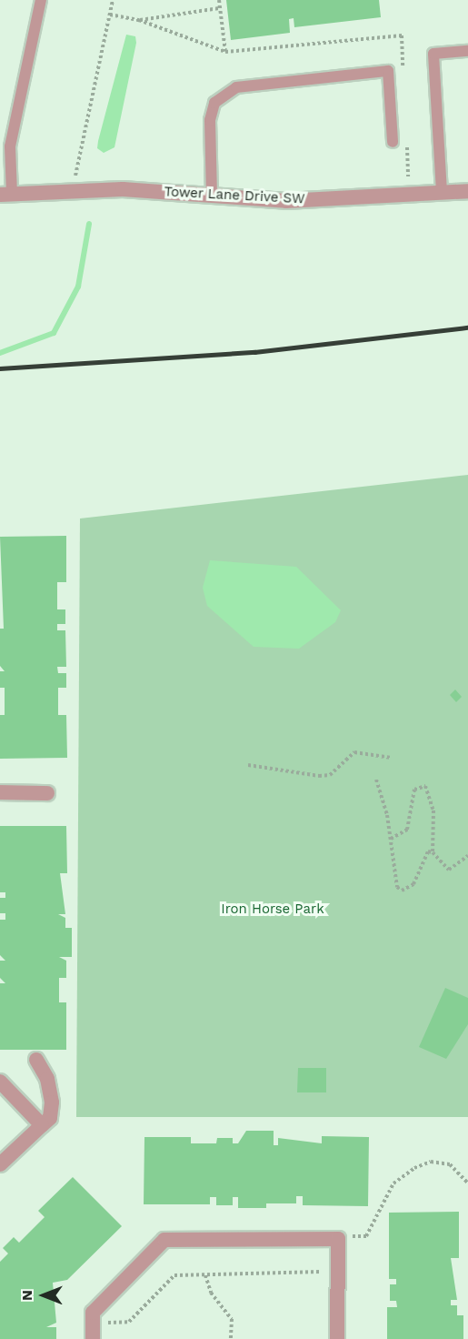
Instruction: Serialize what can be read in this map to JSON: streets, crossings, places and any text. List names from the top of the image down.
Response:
{
  "streets": {
    "street": ["Tower Lane Drive SW"]
  },
  "parks": ["Iron Horse Park"],
  "north": "left"
}
